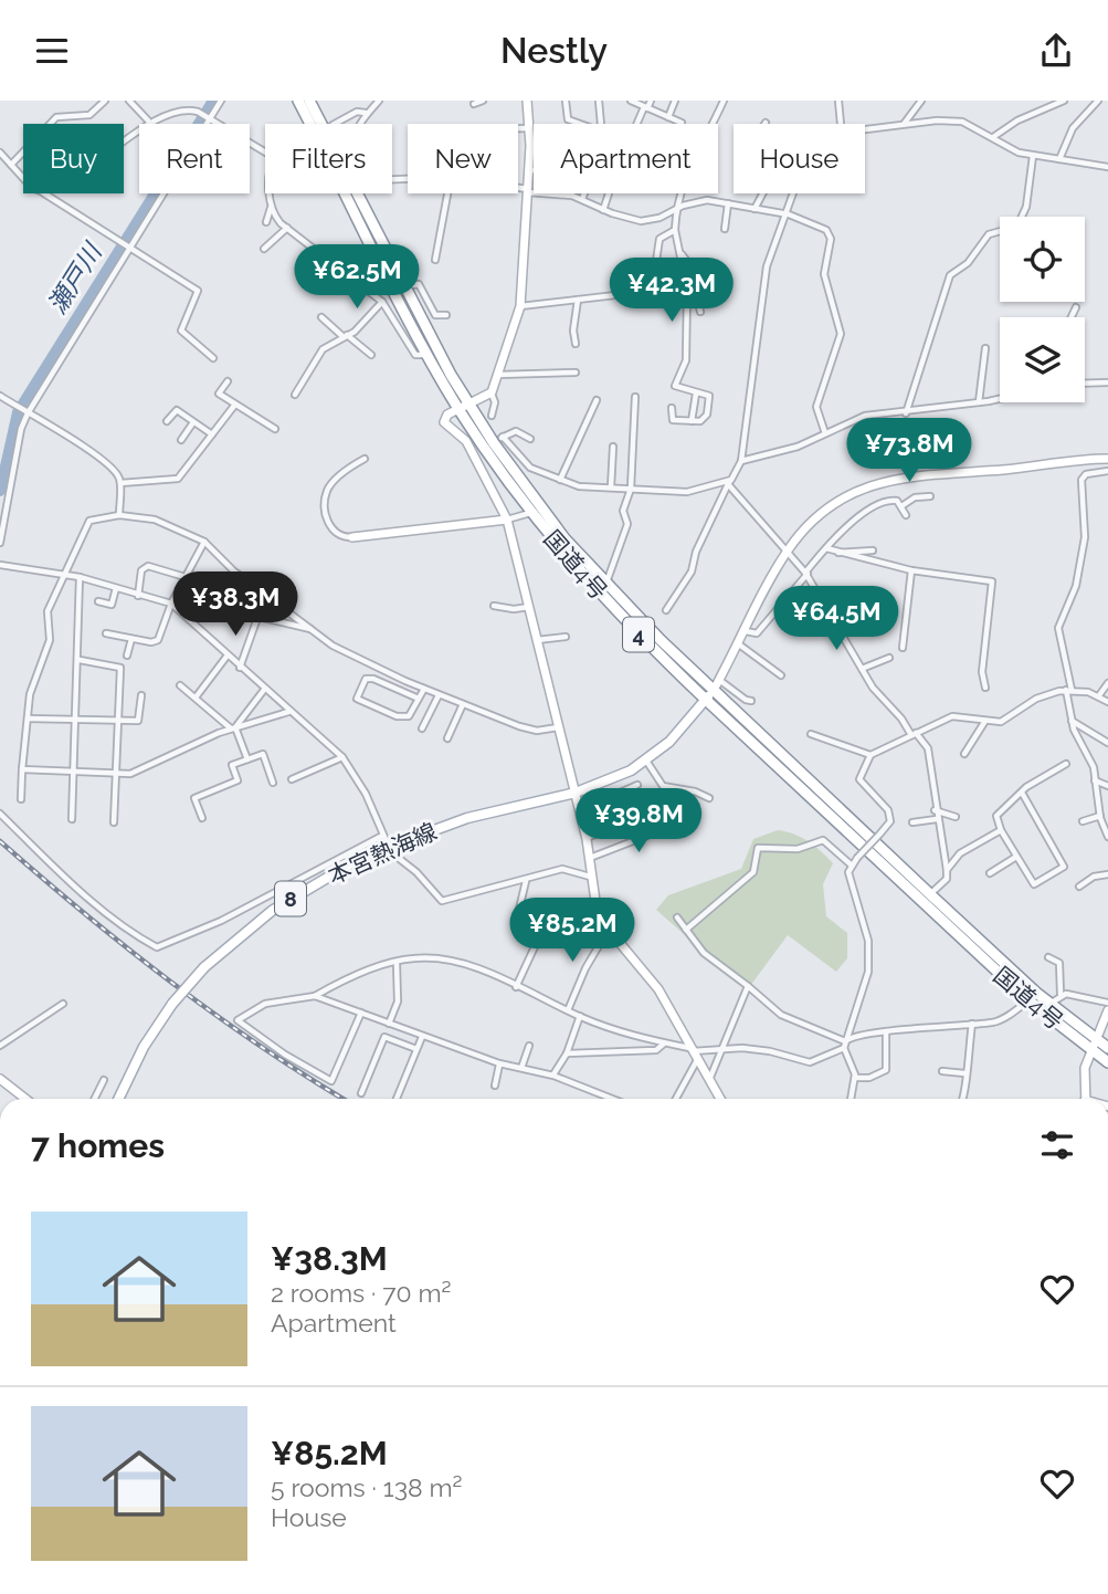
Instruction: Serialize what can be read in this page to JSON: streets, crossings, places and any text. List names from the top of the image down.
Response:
{
  "streets": {
    "highway": ["国道4号", "4"],
    "main road": ["本宮熱海線", "8"]
  },
  "crossings": [
    ["国道4号", "本宮熱海線"]
  ],
  "water": ["瀬戸川"],
  "page": {
    "header": "Nestly",
    "chip": [
      "Buy",
      "Rent",
      "Filters",
      "New",
      "Apartment",
      "House"
    ],
    "price": [
      "¥62.5M",
      "¥42.3M",
      "¥73.8M",
      "¥38.3M",
      "¥64.5M",
      "¥39.8M",
      "¥85.2M"
    ],
    "heading": "7 homes",
    "list": [
      {
        "name": "¥38.3M",
        "note": "2 rooms · 70 m² · Apartment"
      },
      {
        "name": "¥85.2M",
        "note": "5 rooms · 138 m² · House"
      }
    ]
  }
}
